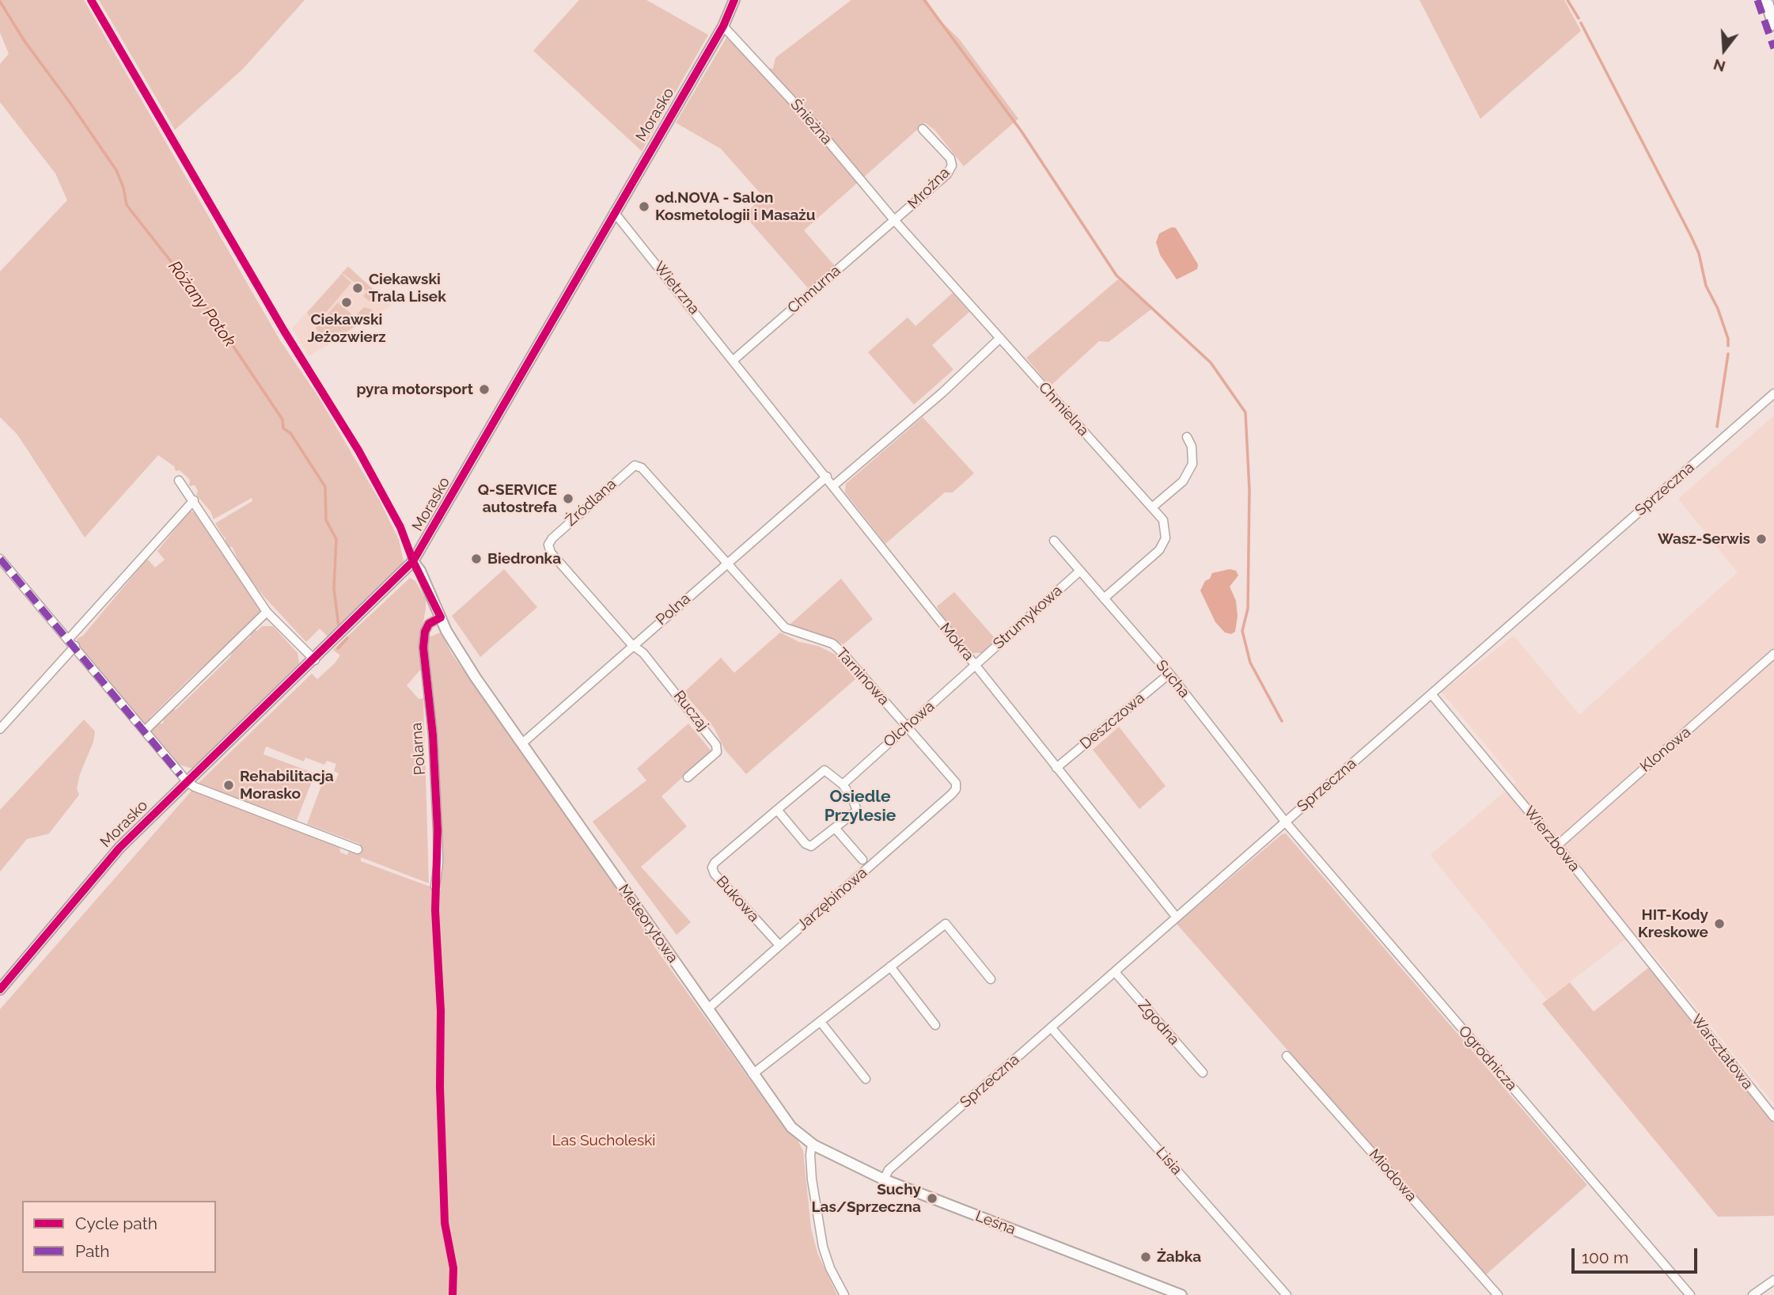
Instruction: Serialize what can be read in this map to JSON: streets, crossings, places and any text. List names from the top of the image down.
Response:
{
  "streets": {
    "street": [
      "Morasko",
      "Śnieżna",
      "Mroźna",
      "Wietrzna",
      "Chmurna",
      "Chmielna",
      "Sprzeczna",
      "Źródlana",
      "Polna",
      "Strumykowa",
      "Mokra",
      "Tarninowa",
      "Sucha",
      "Ruczaj",
      "Deszczowa",
      "Olchowa",
      "Polarna",
      "Klonowa",
      "Wierzbowa",
      "Bukowa",
      "Jarzębinowa",
      "Meteorytowa",
      "Zgodna",
      "Warsztatowa",
      "Ogrodnicza",
      "Lisia",
      "Miodowa",
      "Leśna"
    ]
  },
  "crossings": [
    ["Morasko", "Śnieżna"],
    ["Morasko", "Wietrzna"],
    ["Morasko", "Meteorytowa"],
    ["Śnieżna", "Mroźna"],
    ["Śnieżna", "Chmurna"],
    ["Śnieżna", "Chmielna"],
    ["Mroźna", "Chmurna"],
    ["Mroźna", "Chmielna"],
    ["Wietrzna", "Chmurna"],
    ["Wietrzna", "Mokra"],
    ["Chmurna", "Chmielna"],
    ["Chmurna", "Mokra"],
    ["Chmielna", "Sucha"],
    ["Sprzeczna", "Mokra"],
    ["Sprzeczna", "Sucha"],
    ["Sprzeczna", "Wierzbowa"],
    ["Sprzeczna", "Zgodna"],
    ["Sprzeczna", "Ogrodnicza"],
    ["Sprzeczna", "Lisia"],
    ["Sprzeczna", "Leśna"],
    ["Źródlana", "Polna"],
    ["Źródlana", "Tarninowa"],
    ["Źródlana", "Ruczaj"],
    ["Polna", "Mokra"],
    ["Polna", "Tarninowa"],
    ["Polna", "Ruczaj"],
    ["Polna", "Meteorytowa"],
    ["Strumykowa", "Mokra"],
    ["Strumykowa", "Sucha"],
    ["Strumykowa", "Olchowa"],
    ["Mokra", "Deszczowa"],
    ["Mokra", "Olchowa"],
    ["Tarninowa", "Olchowa"],
    ["Tarninowa", "Jarzębinowa"],
    ["Sucha", "Deszczowa"],
    ["Sucha", "Ogrodnicza"],
    ["Polarna", "Meteorytowa"],
    ["Klonowa", "Wierzbowa"],
    ["Wierzbowa", "Warsztatowa"],
    ["Bukowa", "Jarzębinowa"],
    ["Jarzębinowa", "Meteorytowa"],
    ["Meteorytowa", "Leśna"]
  ],
  "districts": ["Osiedle Przylesie"],
  "water": ["Różany Potok"],
  "parks": ["Las Sucholeski"],
  "places": [
    "od.NOVA - Salon Kosmetologii i Masażu",
    "Ciekawski Trala Lisek",
    "Ciekawski Jeżozwierz",
    "pyra motorsport",
    "Q-SERVICE autostrefa",
    "Wasz-Serwis",
    "Biedronka",
    "Rehabilitacja Morasko",
    "HIT-Kody Kreskowe",
    "Suchy Las/Sprzeczna",
    "Żabka"
  ],
  "legend": ["Cycle path", "Path"],
  "scale_bar": "100 m",
  "north": "bottom"
}
